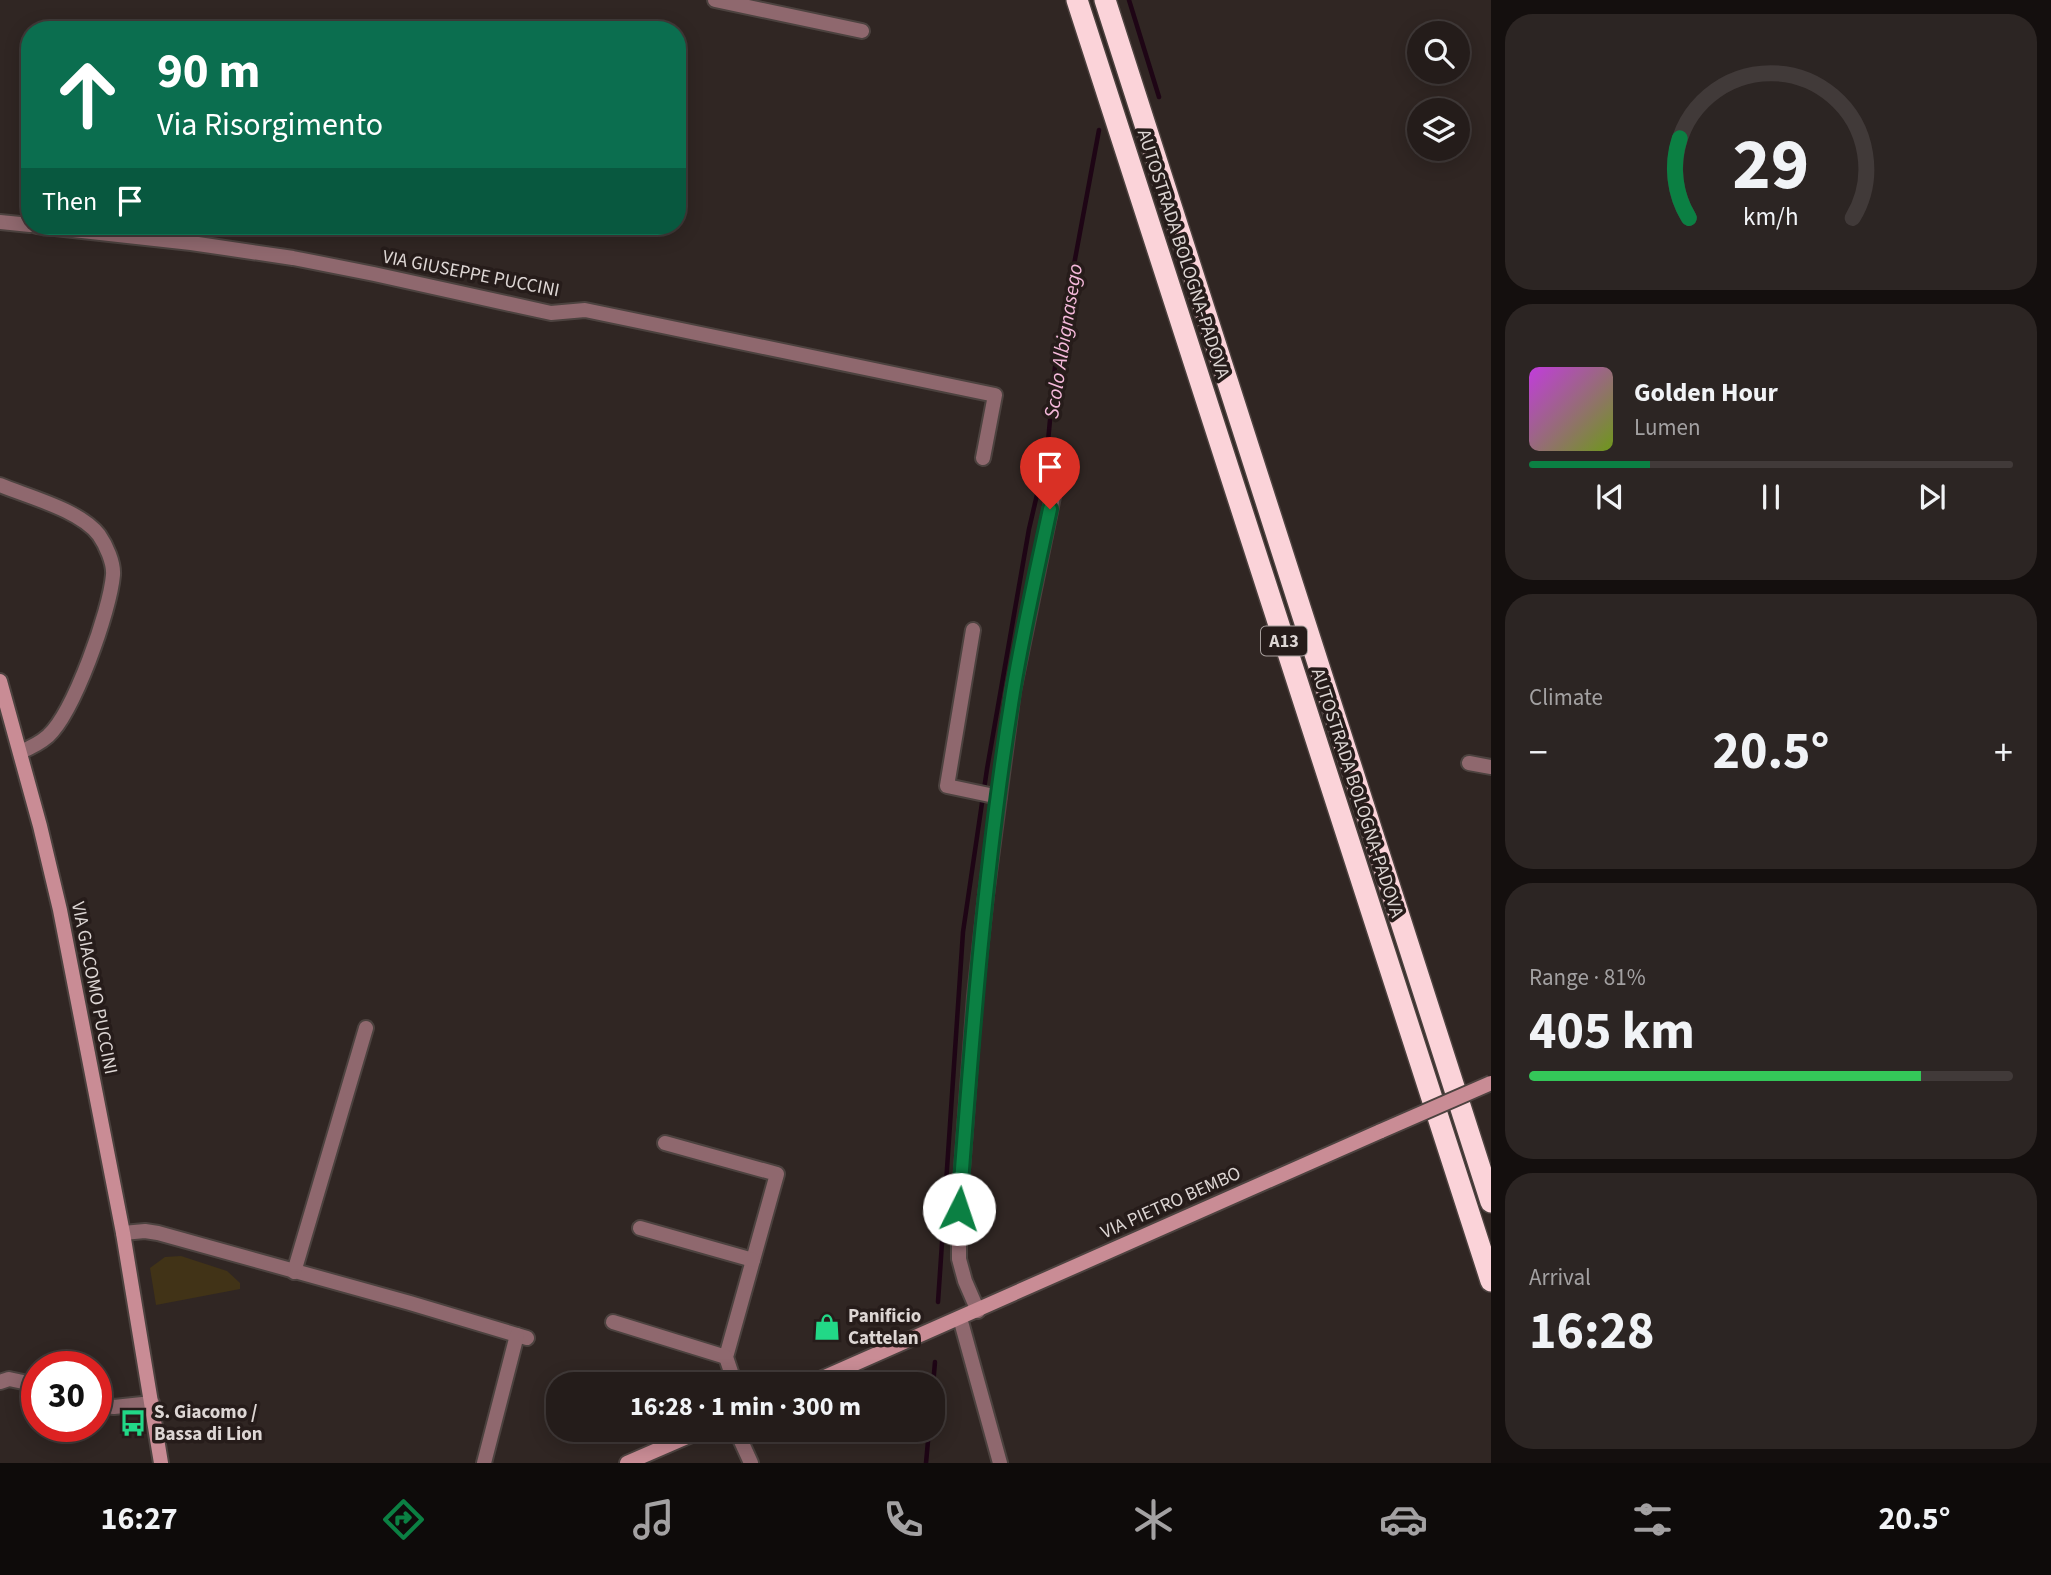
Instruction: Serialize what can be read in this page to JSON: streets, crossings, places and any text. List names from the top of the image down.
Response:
{
  "streets": {
    "highway": ["AUTOSTRADA BOLOGNA-PADOVA", "A13"],
    "main road": ["VIA GIACOMO PUCCINI", "VIA PIETRO BEMBO"],
    "street": ["VIA GIUSEPPE PUCCINI"]
  },
  "water": ["Scolo Albignasego"],
  "places": {
    "shop": ["Panificio Cattelan"],
    "bus stop": ["S. Giacomo / Bassa di Lion"]
  },
  "page": {
    "turn": ["90 m", "Via Risorgimento"],
    "then": "Then",
    "song": ["Golden Hour", "Lumen"],
    "tile": [
      "Climate",
      ["Range · 81%", "405 km"],
      ["Arrival", "16:28"]
    ],
    "heat": ["−", "20.5°", "+"],
    "limit": "30",
    "trip": "16:28 · 1 min · 300 m",
    "tabs": ["16:27", "20.5°"],
    "gauge": ["29", "km/h"]
  }
}
